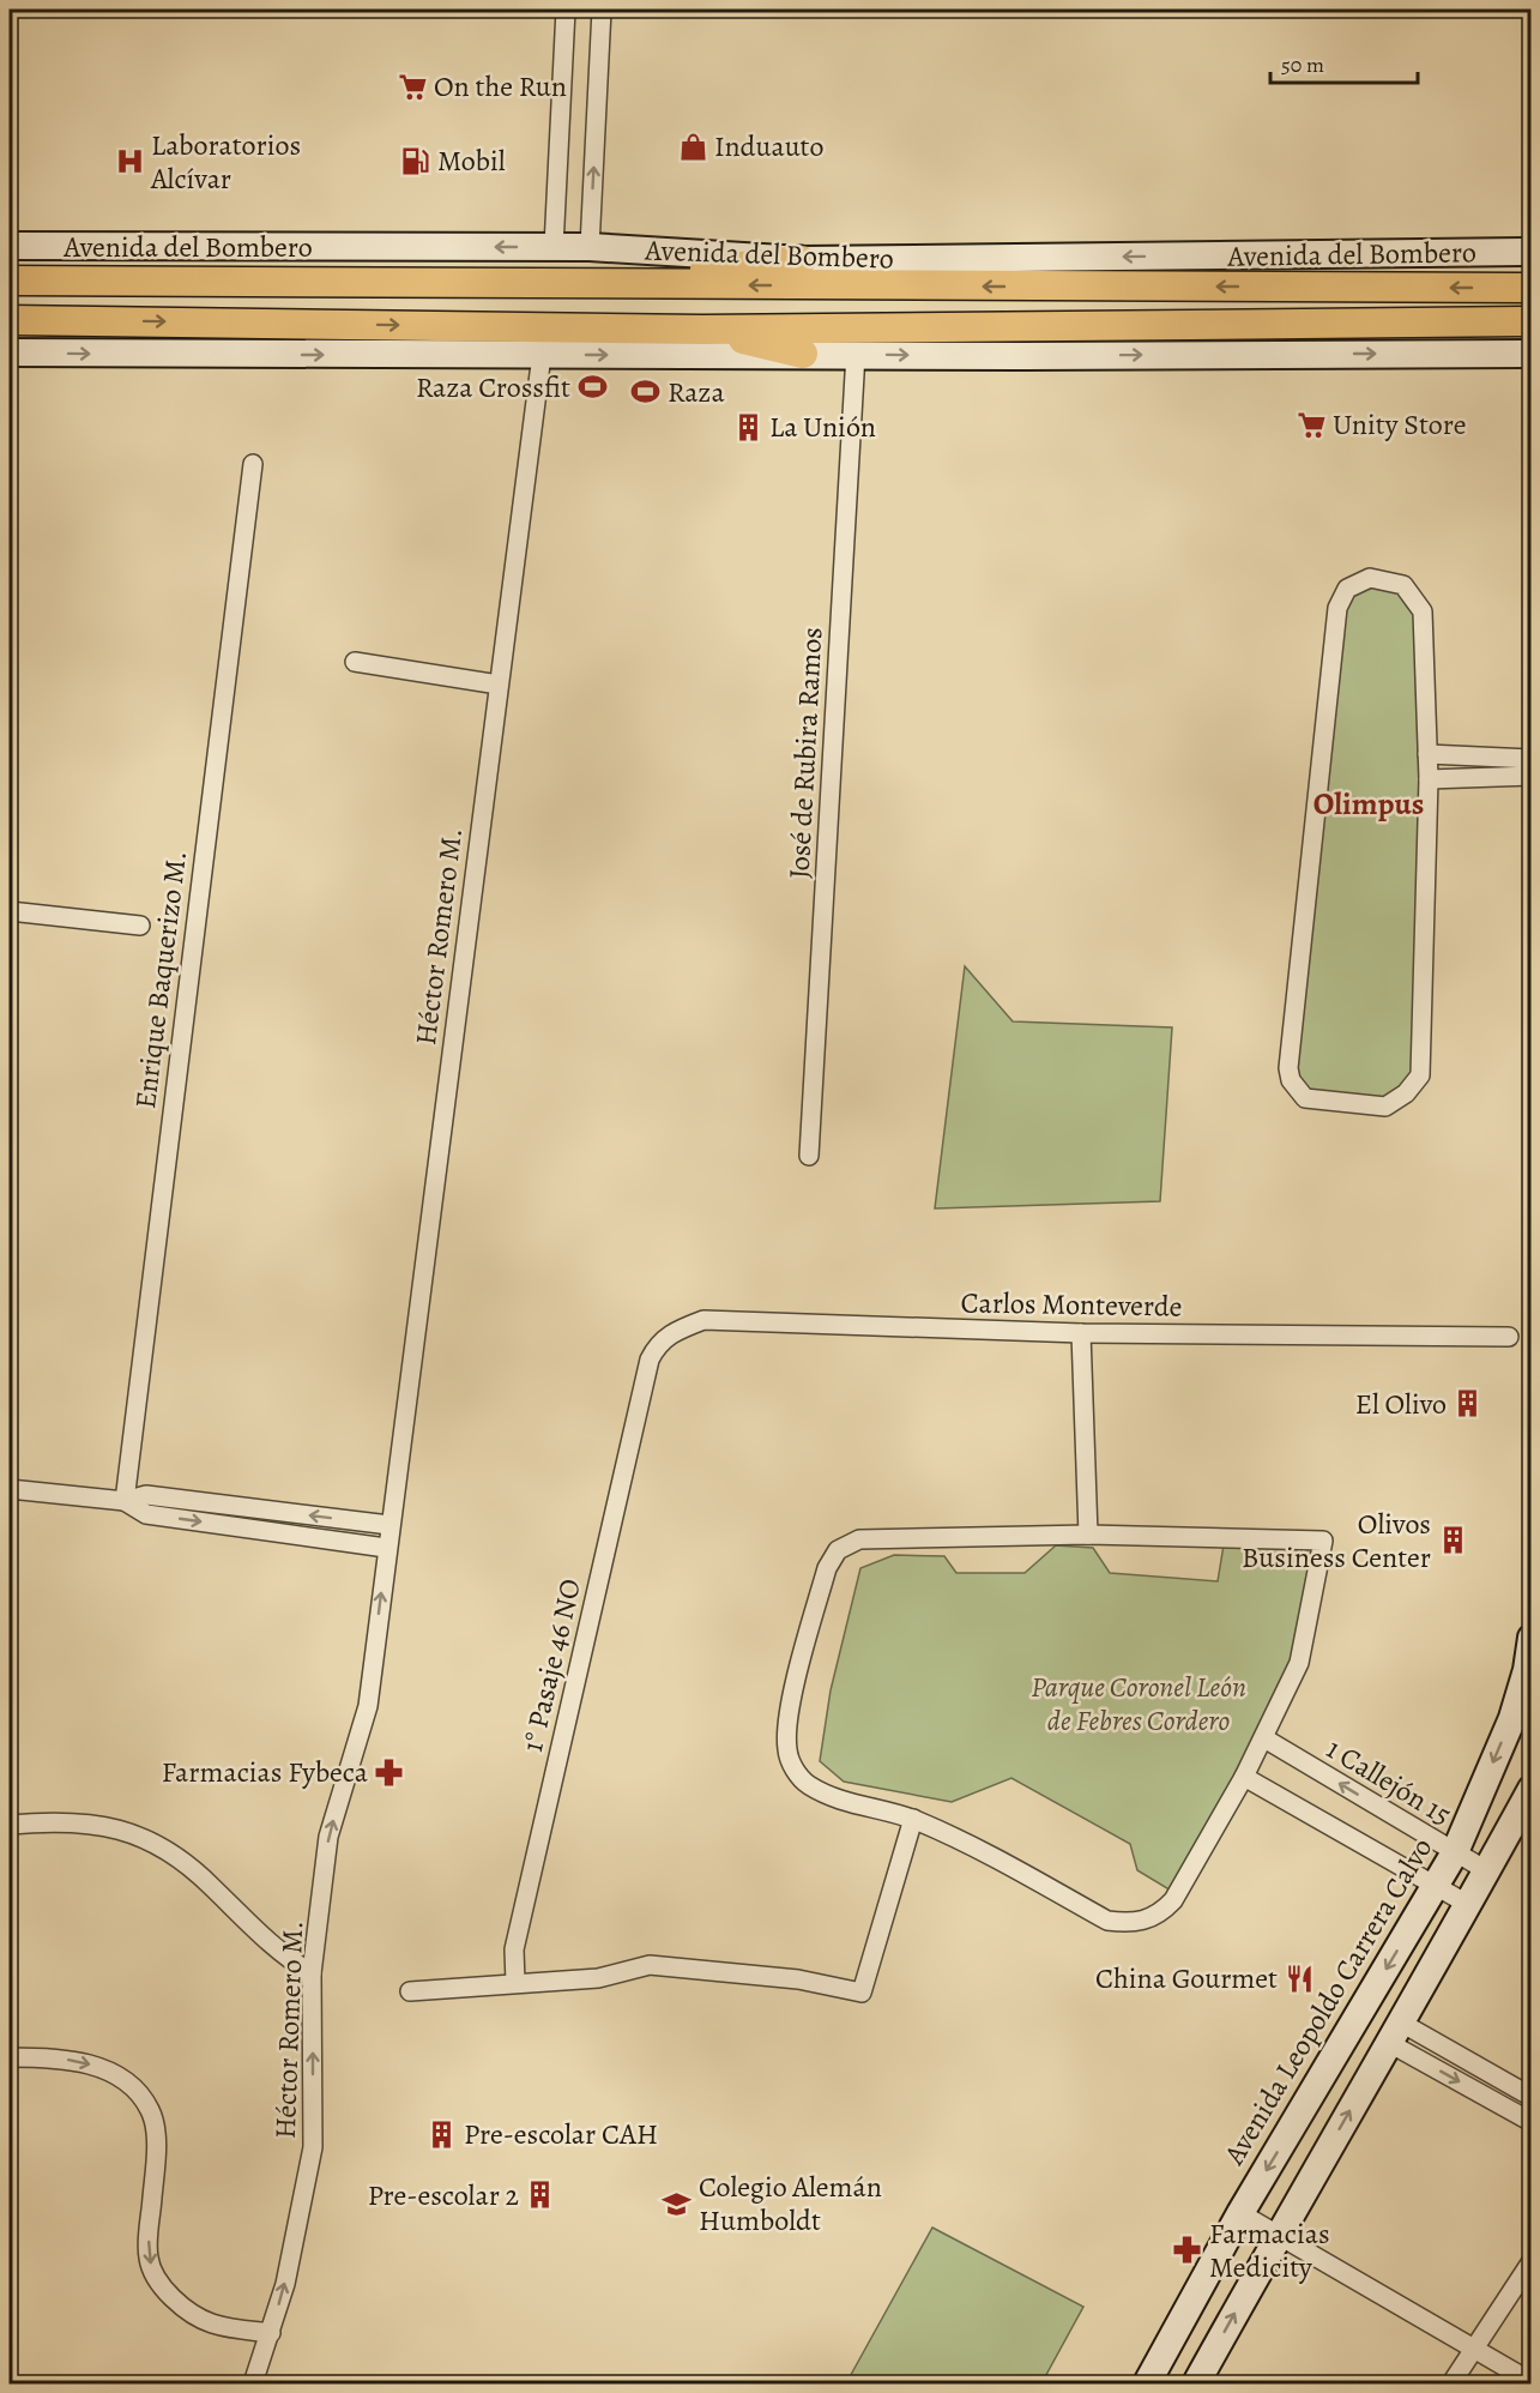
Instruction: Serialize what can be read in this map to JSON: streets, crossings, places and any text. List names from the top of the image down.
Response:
{
  "streets": {
    "main road": ["Avenida del Bombero", "Avenida Leopoldo Carrera Calvo"],
    "street": [
      "José de Rubira Ramos",
      "Héctor Romero M.",
      "Enrique Baquerizo M.",
      "Carlos Monteverde",
      "1° Pasaje 46 NO",
      "1 Callejón 15"
    ]
  },
  "crossings": [
    ["Carlos Monteverde", "1° Pasaje 46 NO"],
    ["1 Callejón 15", "Avenida Leopoldo Carrera Calvo"]
  ],
  "one_way": ["Héctor Romero M."],
  "districts": ["Olimpus"],
  "parks": ["Parque Coronel León de Febres Cordero"],
  "places": {
    "supermarket": ["On the Run", "Unity Store"],
    "shop": ["Induauto"],
    "fuel station": ["Mobil"],
    "hospital": ["Laboratorios Alcívar"],
    "sports": ["Raza Crossfit", "Raza"],
    "building": [
      "La Unión",
      "El Olivo",
      "Olivos Business Center",
      "Pre-escolar CAH",
      "Pre-escolar 2"
    ],
    "pharmacy": ["Farmacias Fybeca", "Farmacias Medicity"],
    "restaurant": ["China Gourmet"],
    "school or university": ["Colegio Alemán Humboldt"]
  },
  "scale_bar": "50 m"
}
